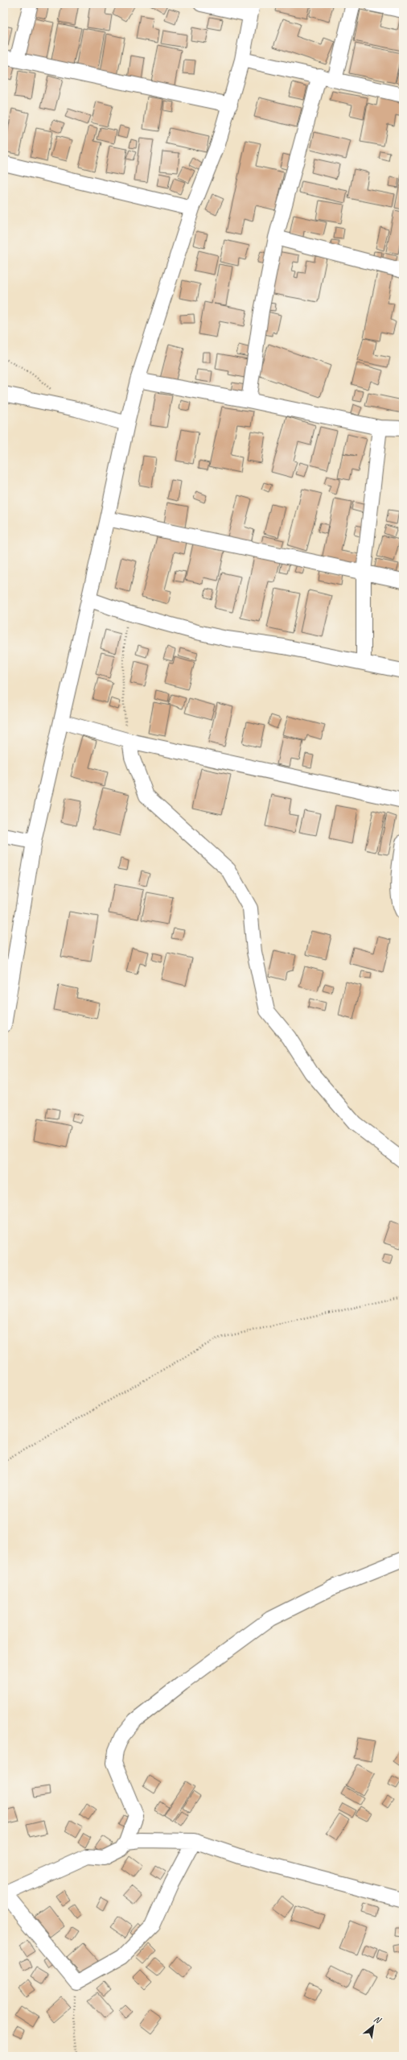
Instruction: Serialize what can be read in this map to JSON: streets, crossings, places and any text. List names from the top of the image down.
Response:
{
  "north": "top right"
}
